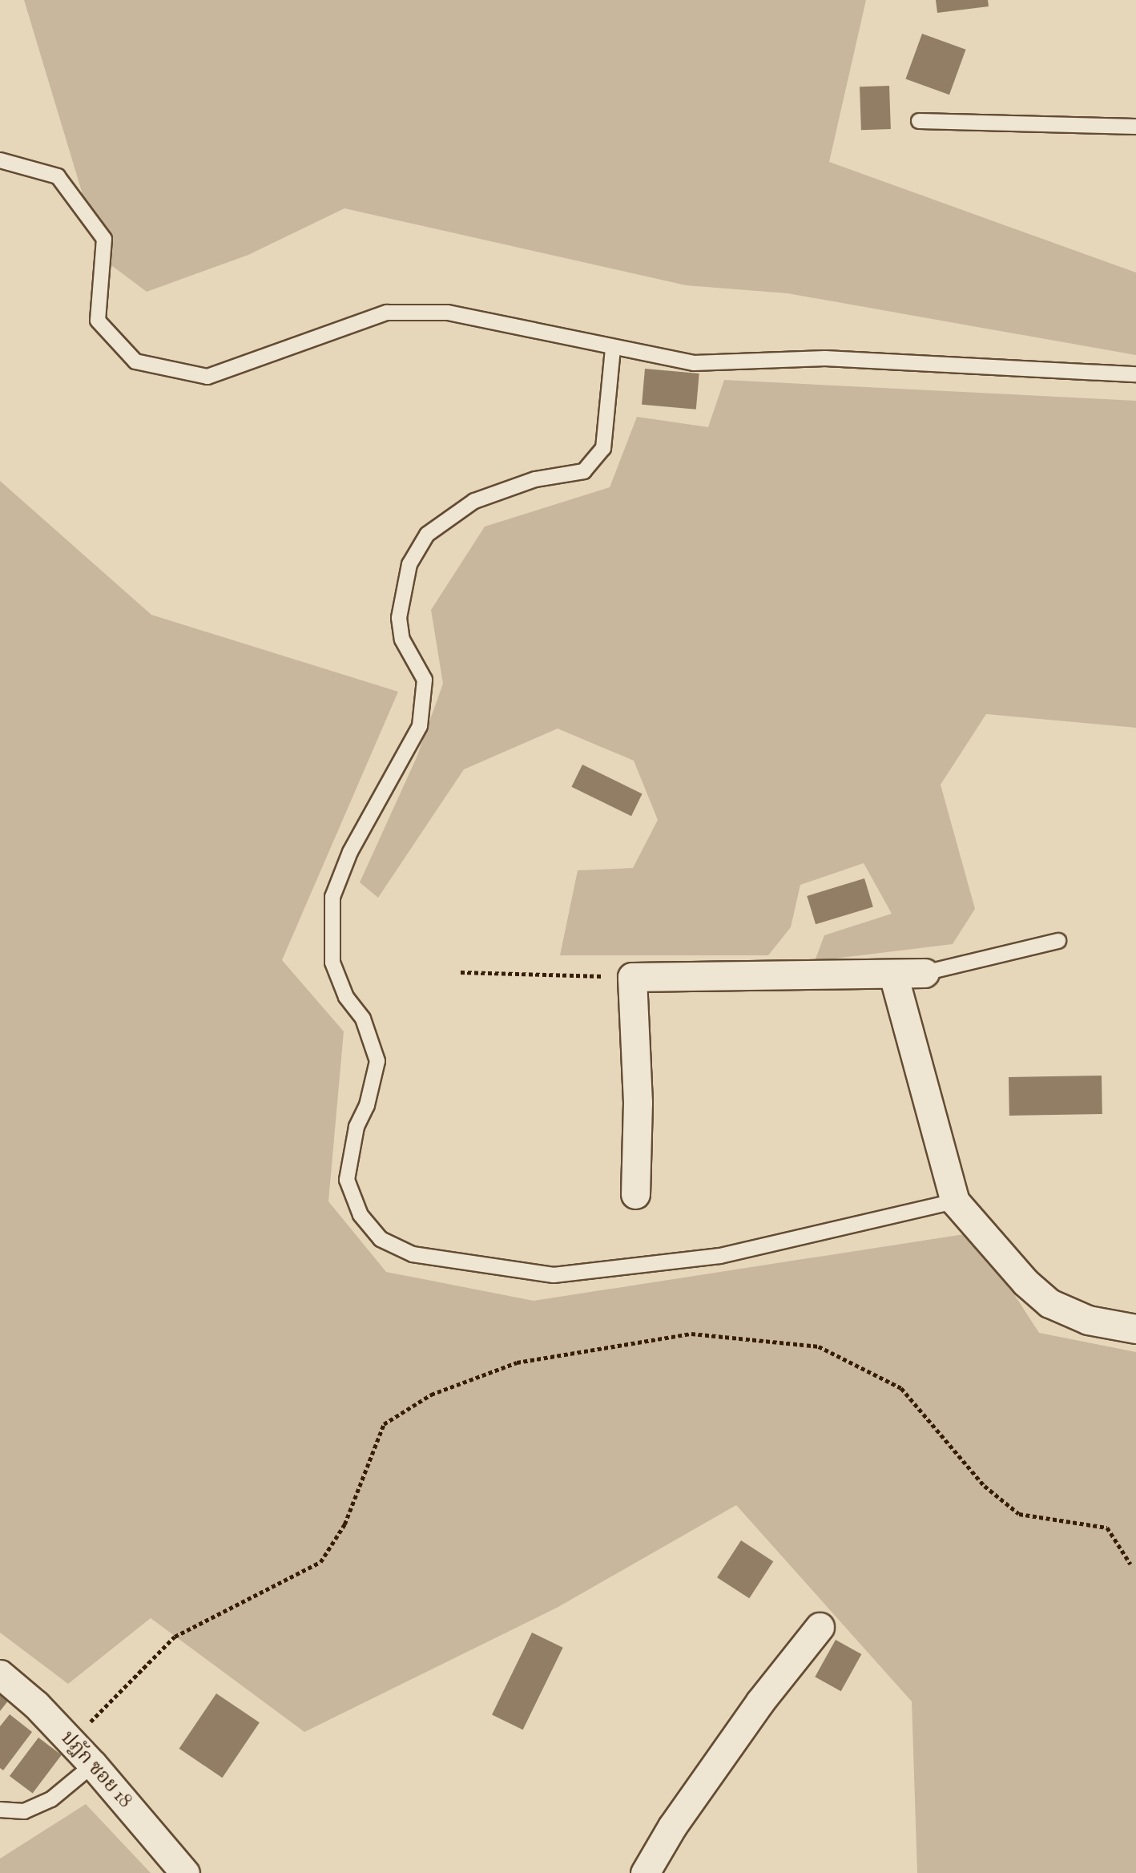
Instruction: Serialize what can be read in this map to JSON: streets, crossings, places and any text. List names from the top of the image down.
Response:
{
  "streets": {
    "street": ["ปฎัก ซอย 18"]
  }
}
